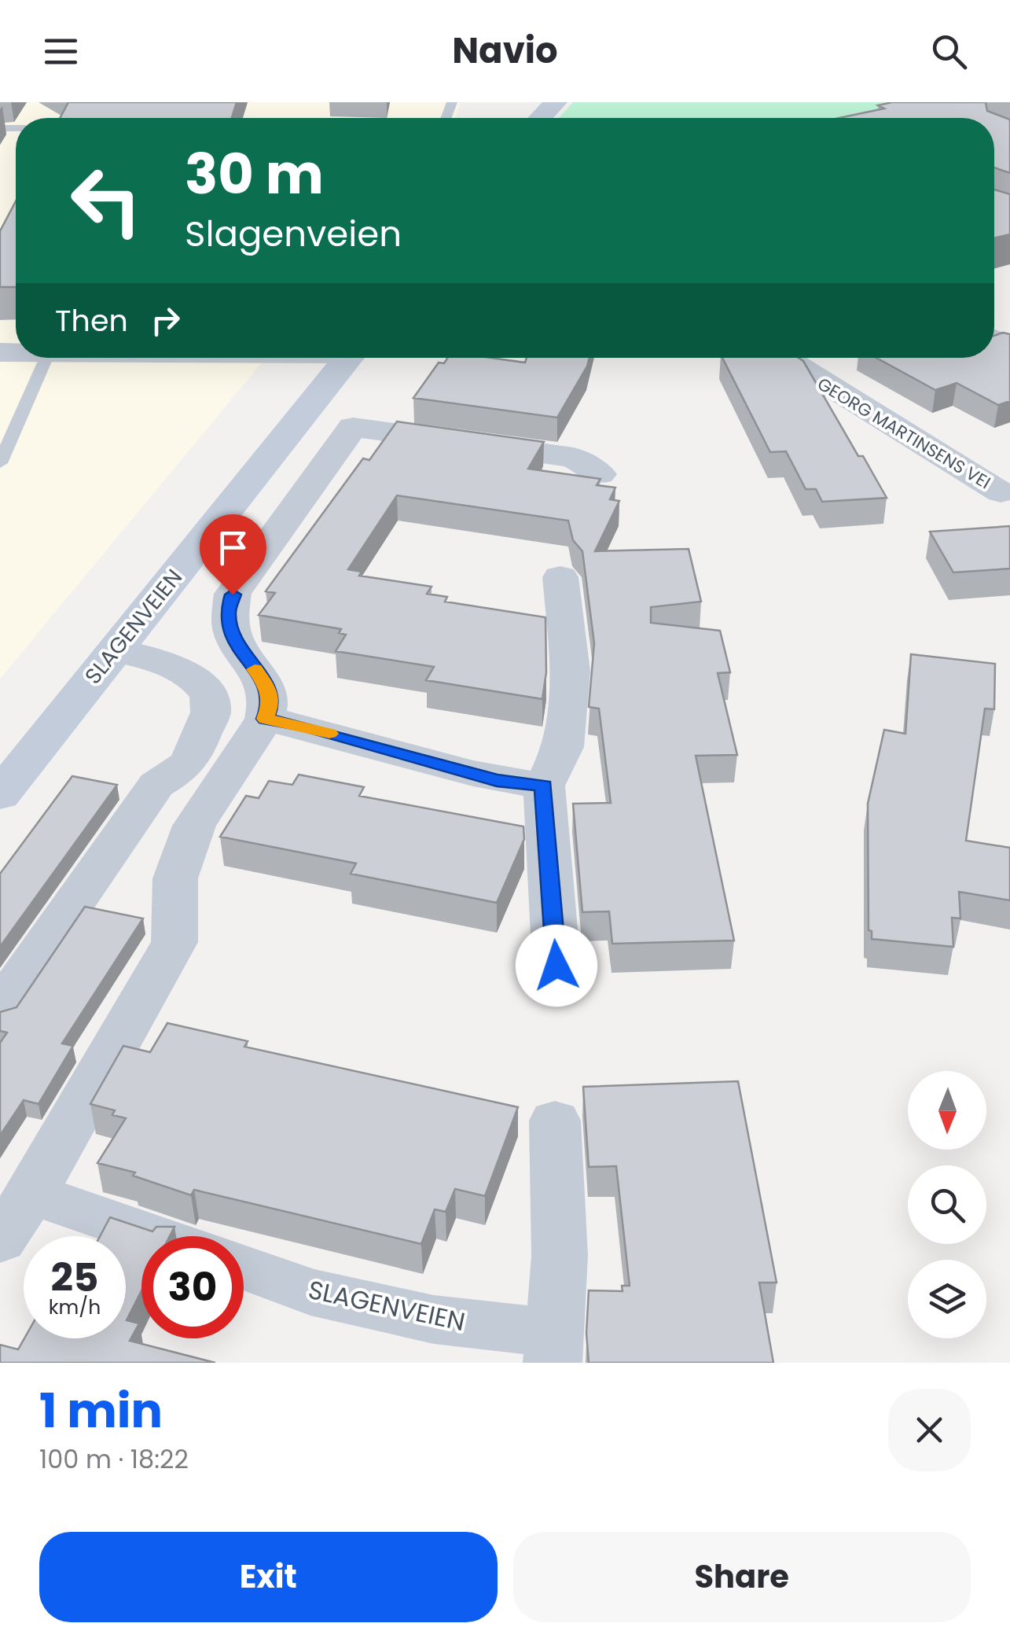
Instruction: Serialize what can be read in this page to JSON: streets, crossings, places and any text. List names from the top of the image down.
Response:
{
  "streets": {
    "main road": ["SLAGENVEIEN"],
    "street": ["GEORG MARTINSENS VEI"]
  },
  "north": "bottom",
  "page": {
    "header": "Navio",
    "turn": ["30 m", "Slagenveien"],
    "then": "Then",
    "speed": "25 km/h",
    "limit": "30",
    "heading": ["1 min", "100 m · 18:22"],
    "buttons": ["Exit", "Share"]
  }
}
